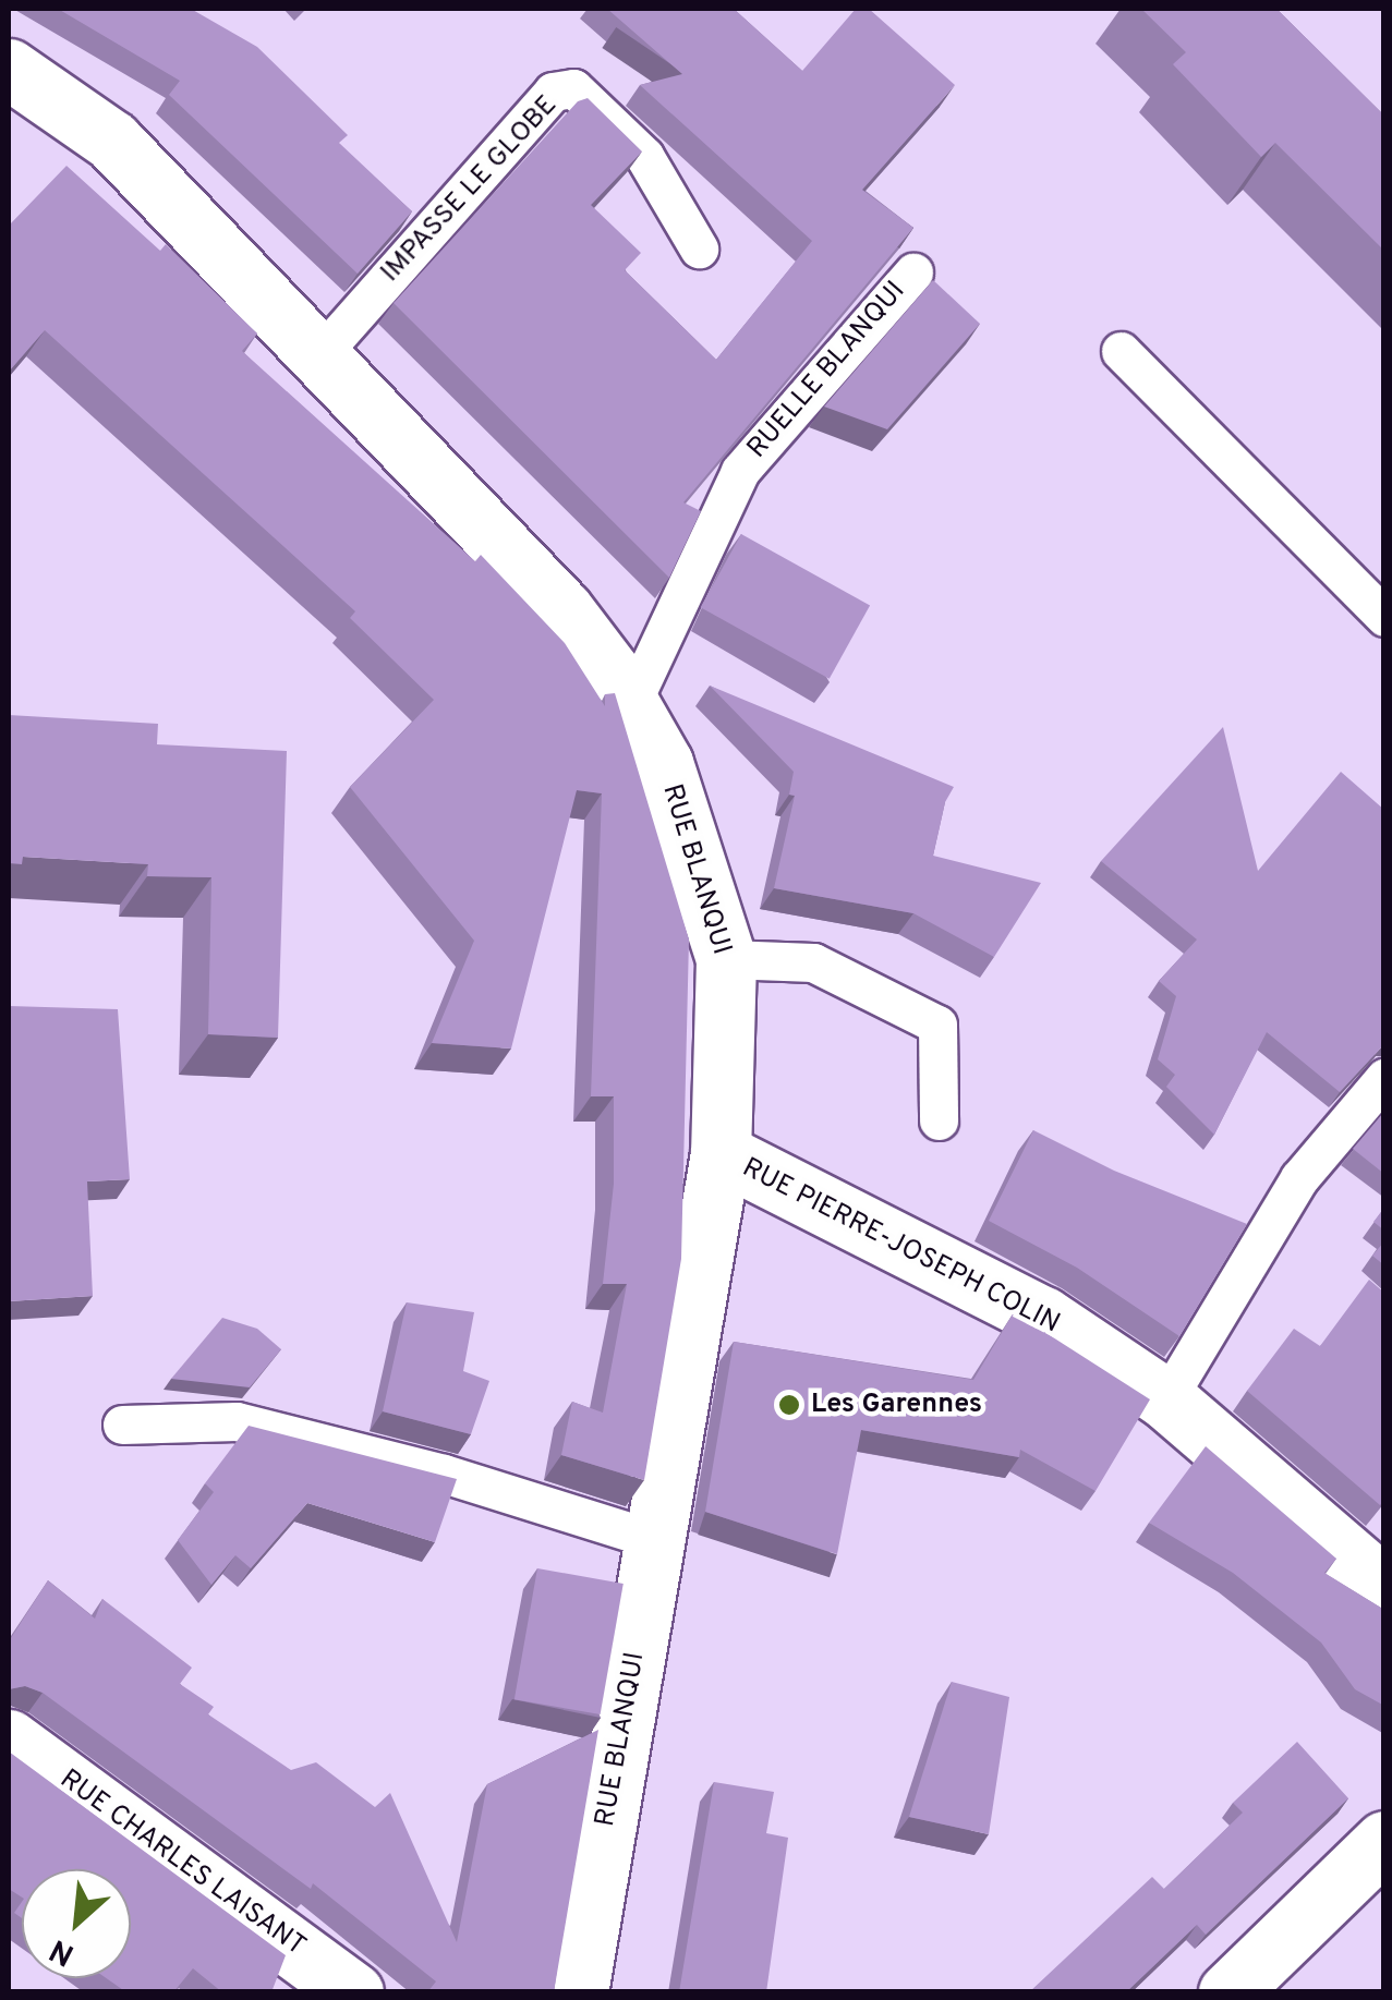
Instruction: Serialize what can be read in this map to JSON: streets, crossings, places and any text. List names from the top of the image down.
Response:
{
  "streets": {
    "street": ["RUE BLANQUI", "RUE PIERRE-JOSEPH COLIN", "RUE CHARLES LAISANT"],
    "lane": ["IMPASSE LE GLOBE", "RUELLE BLANQUI"]
  },
  "crossings": [
    ["IMPASSE LE GLOBE", "RUE BLANQUI"],
    ["RUELLE BLANQUI", "RUE BLANQUI"],
    ["RUE BLANQUI", "RUE PIERRE-JOSEPH COLIN"]
  ],
  "places": ["Les Garennes"],
  "north": "bottom left"
}
